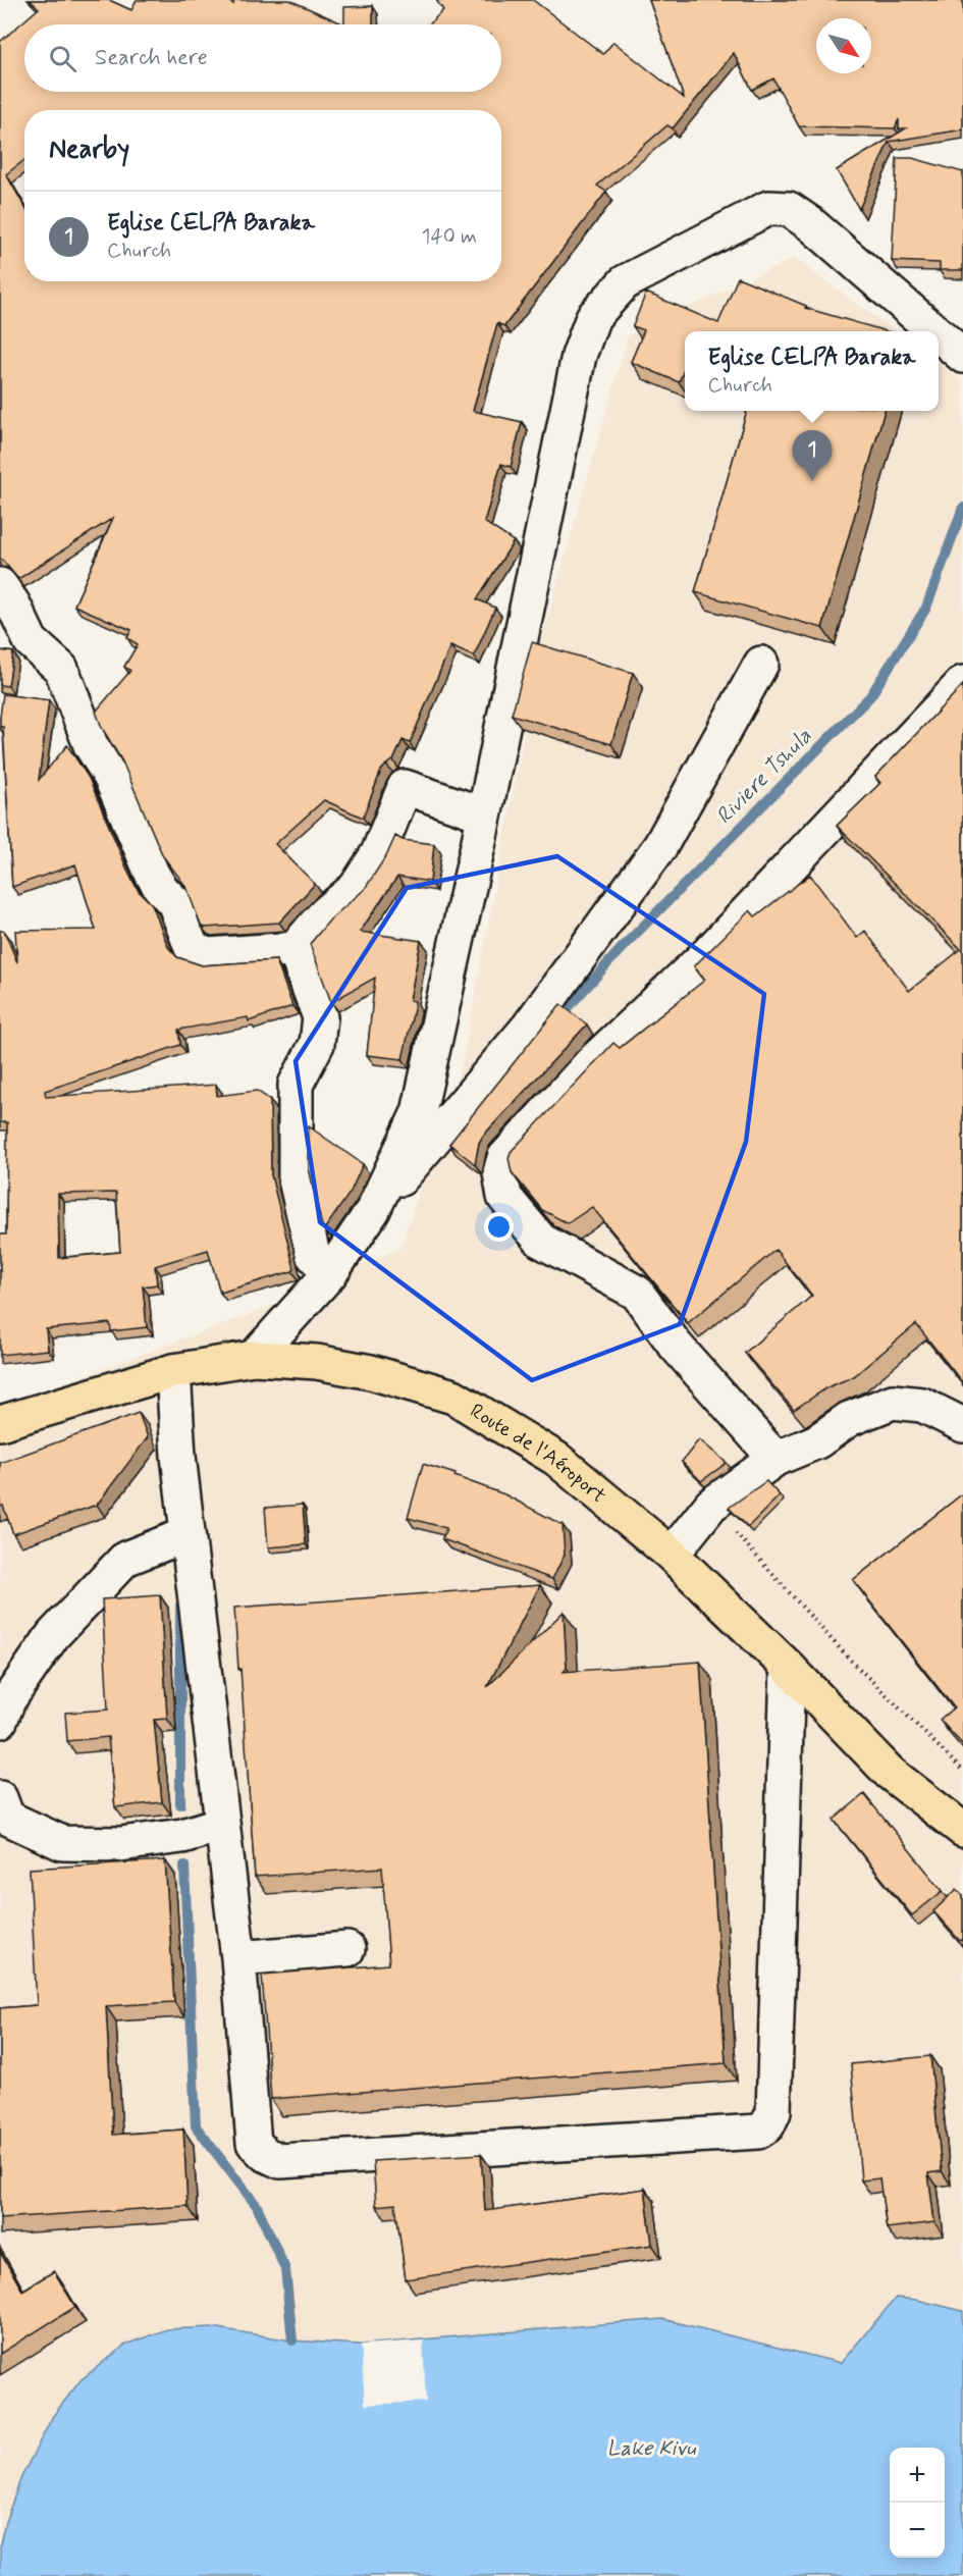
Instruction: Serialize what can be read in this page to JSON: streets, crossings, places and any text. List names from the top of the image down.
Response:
{
  "streets": {
    "highway": ["Route de l'Aéroport"]
  },
  "water": ["Riviere Tshula", "Lake Kivu"],
  "north": "bottom right",
  "page": {
    "search": "Search here",
    "heading": "Nearby",
    "list": [
      {
        "mark": "1",
        "name": "Eglise CELPA Baraka",
        "note": "Church",
        "value": "140 m"
      }
    ],
    "popup": ["Eglise CELPA Baraka", "Church"],
    "pins": "1",
    "map_buttons": ["+", "−"]
  }
}
